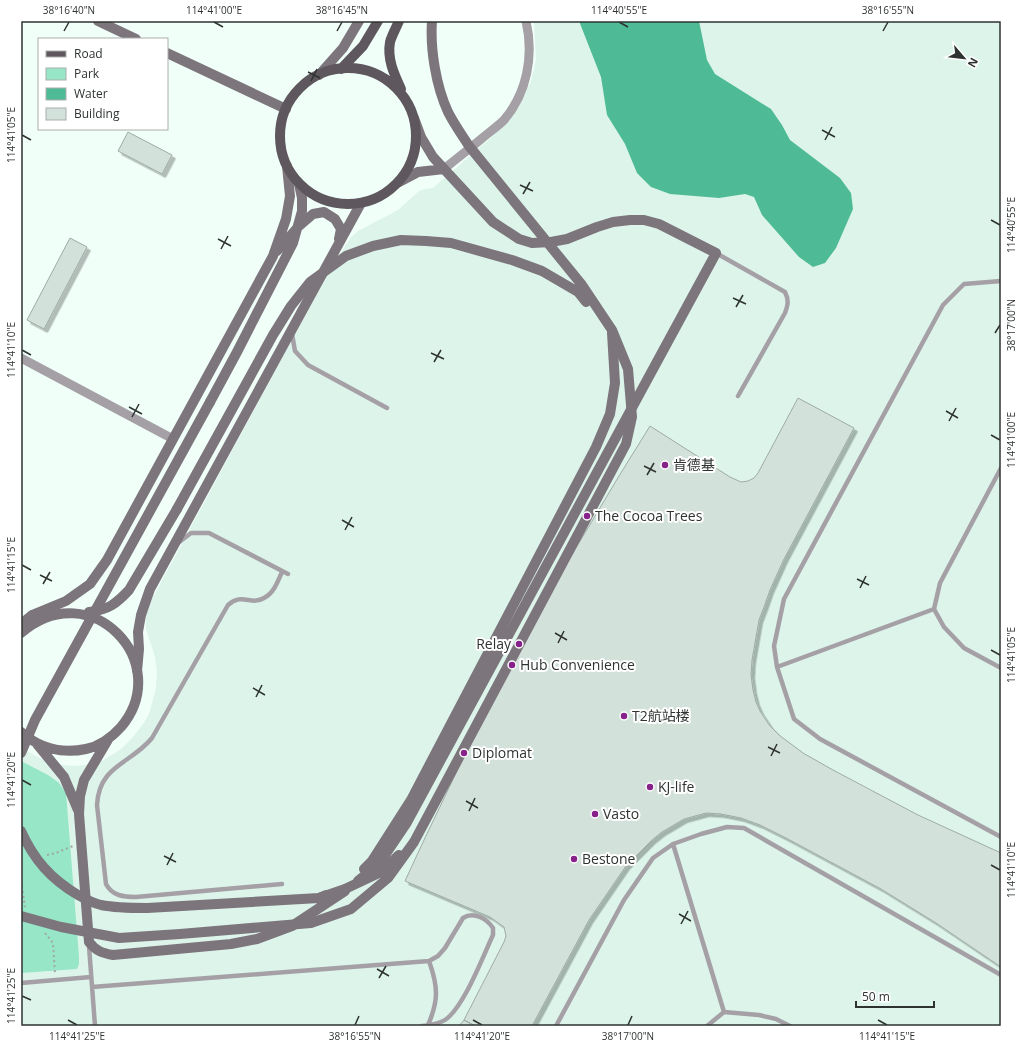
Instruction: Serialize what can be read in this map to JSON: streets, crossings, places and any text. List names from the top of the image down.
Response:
{
  "places": [
    "肯德基",
    "The Cocoa Trees",
    "Relay",
    "Hub Convenience",
    "T2航站楼",
    "Diplomat",
    "KJ-life",
    "Vasto",
    "Bestone"
  ],
  "legend": [
    "Road",
    "Park",
    "Water",
    "Building"
  ],
  "scale_bar": "50 m",
  "north": "bottom right",
  "coordinates": [
    "38°16'40\"N",
    "114°41'00\"E",
    "38°16'45\"N",
    "114°40'55\"E",
    "38°16'55\"N",
    "114°41'05\"E",
    "38°17'00\"N",
    "114°41'10\"E",
    "114°41'15\"E",
    "114°41'20\"E",
    "114°41'25\"E"
  ]
}
